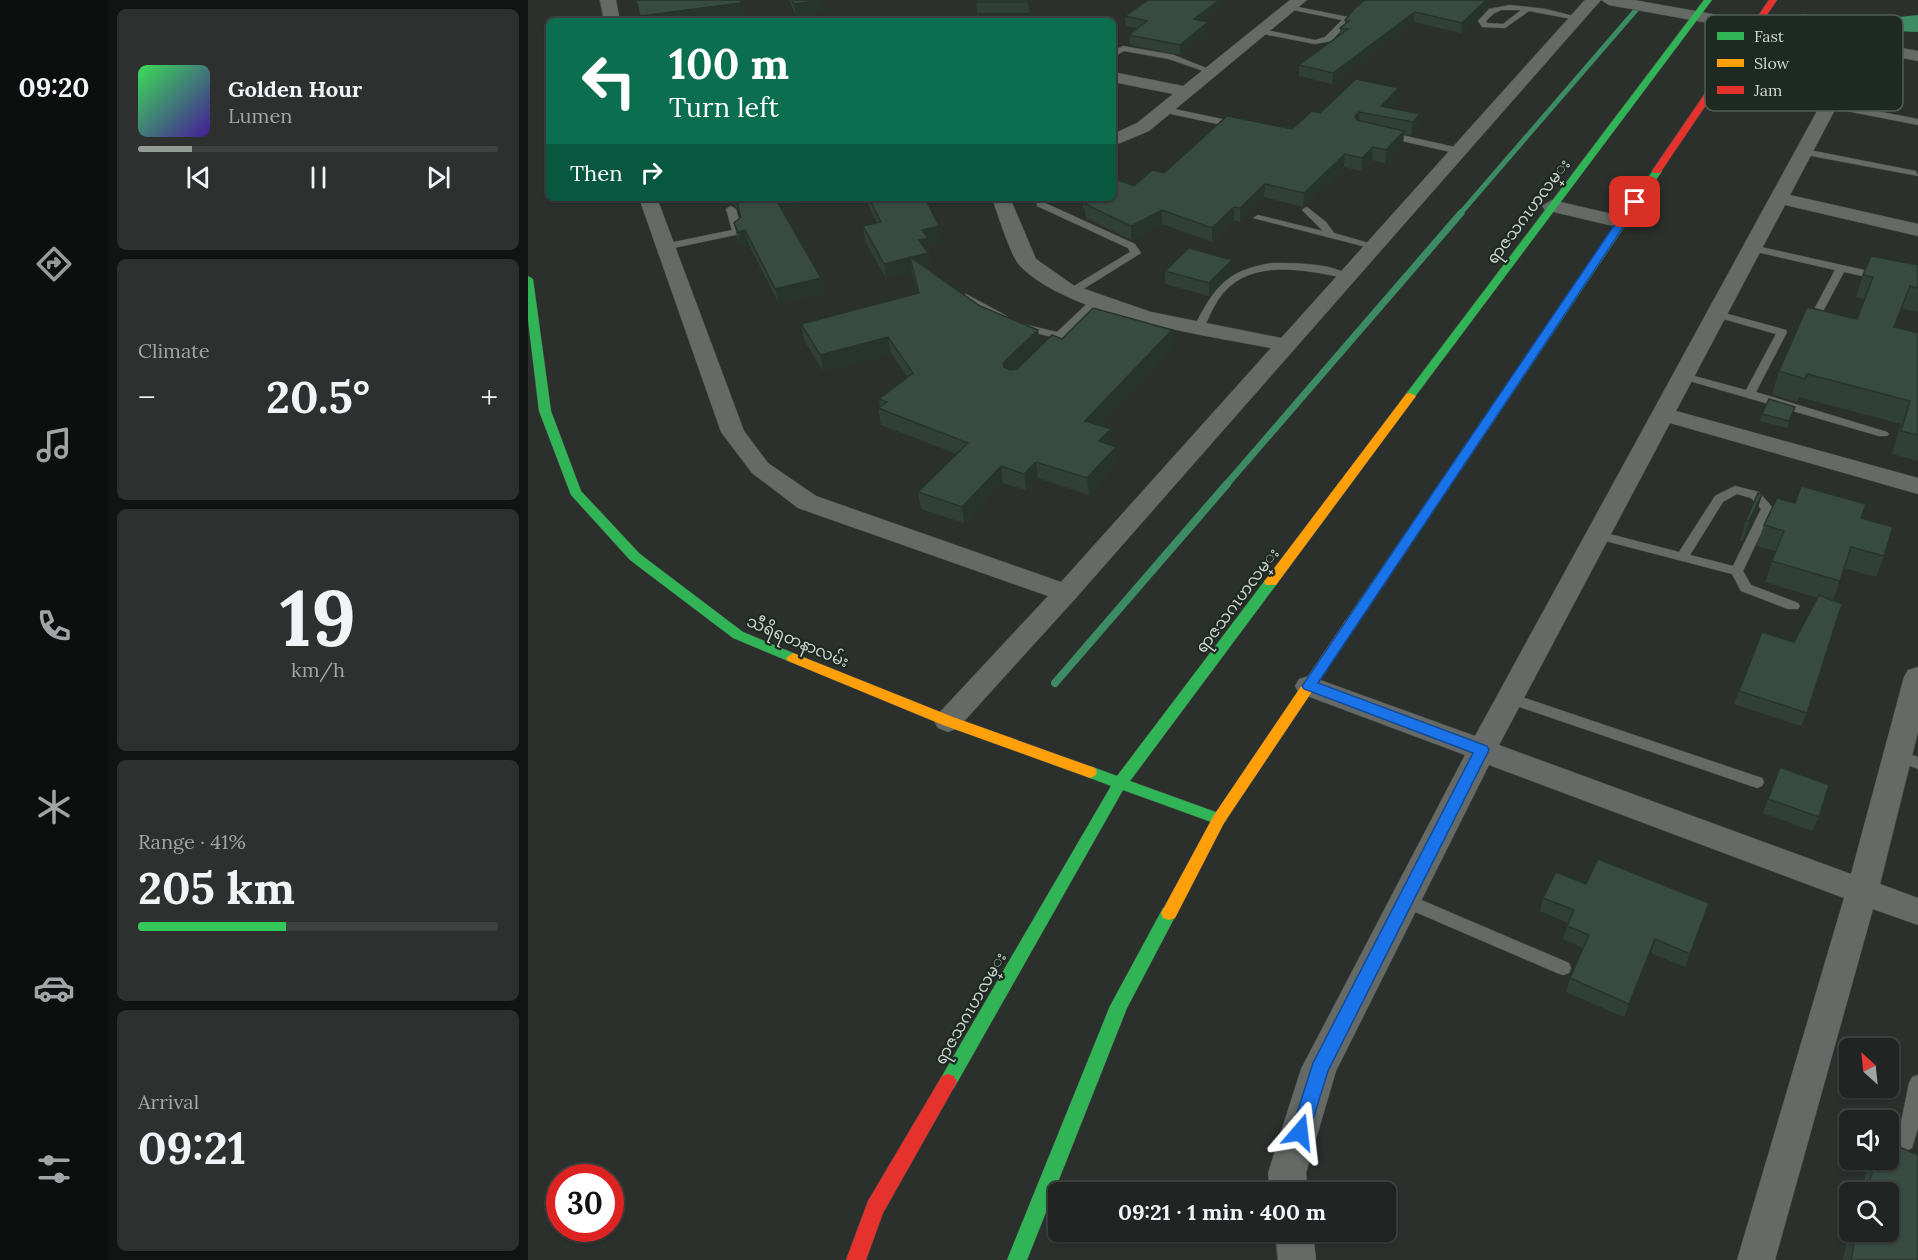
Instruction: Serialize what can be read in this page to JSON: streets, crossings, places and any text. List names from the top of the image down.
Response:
{
  "streets": {
    "main road": ["ရာဇသဂၤဟလမ္း", "သီရိရတနာလမ်း"]
  },
  "crossings": [
    ["ရာဇသဂၤဟလမ္း", "သီရိရတနာလမ်း"]
  ],
  "legend": ["Fast", "Slow", "Jam"],
  "north": "top left",
  "page": {
    "tabs": "09:20",
    "turn": ["100 m", "Turn left"],
    "song": ["Golden Hour", "Lumen"],
    "then": "Then",
    "tile": [
      "Climate",
      ["19", "km/h"],
      ["Range · 41%", "205 km"],
      ["Arrival", "09:21"]
    ],
    "heat": ["−", "20.5°", "+"],
    "limit": "30",
    "trip": "09:21 · 1 min · 400 m"
  }
}
